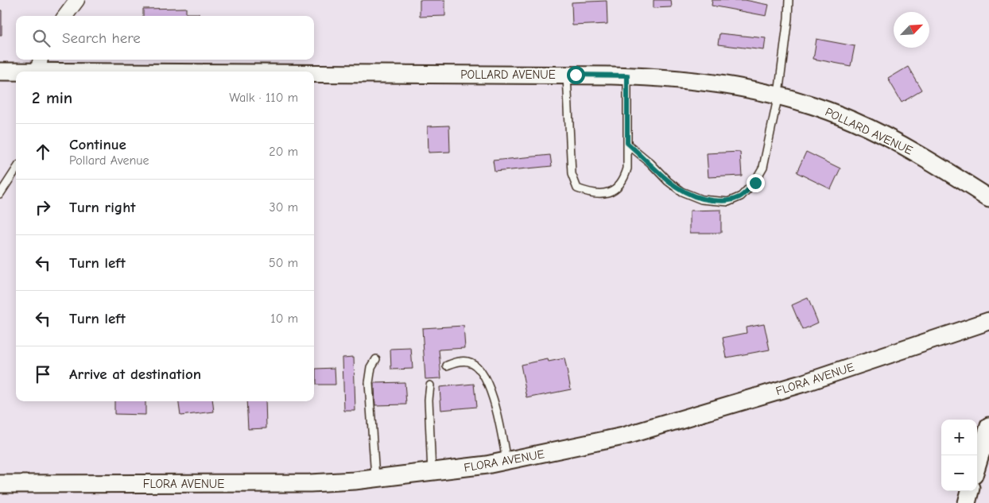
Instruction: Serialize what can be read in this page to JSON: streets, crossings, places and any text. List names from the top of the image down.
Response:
{
  "streets": {
    "street": ["POLLARD AVENUE", "FLORA AVENUE"]
  },
  "north": "top right",
  "page": {
    "search": "Search here",
    "heading": ["2 min", "Walk · 110 m"],
    "list": [
      ["Continue", "Pollard Avenue", "20 m"],
      ["Turn right", "30 m"],
      ["Turn left", "50 m"],
      ["Turn left", "10 m"],
      "Arrive at destination"
    ],
    "map_buttons": ["+", "−"]
  }
}
